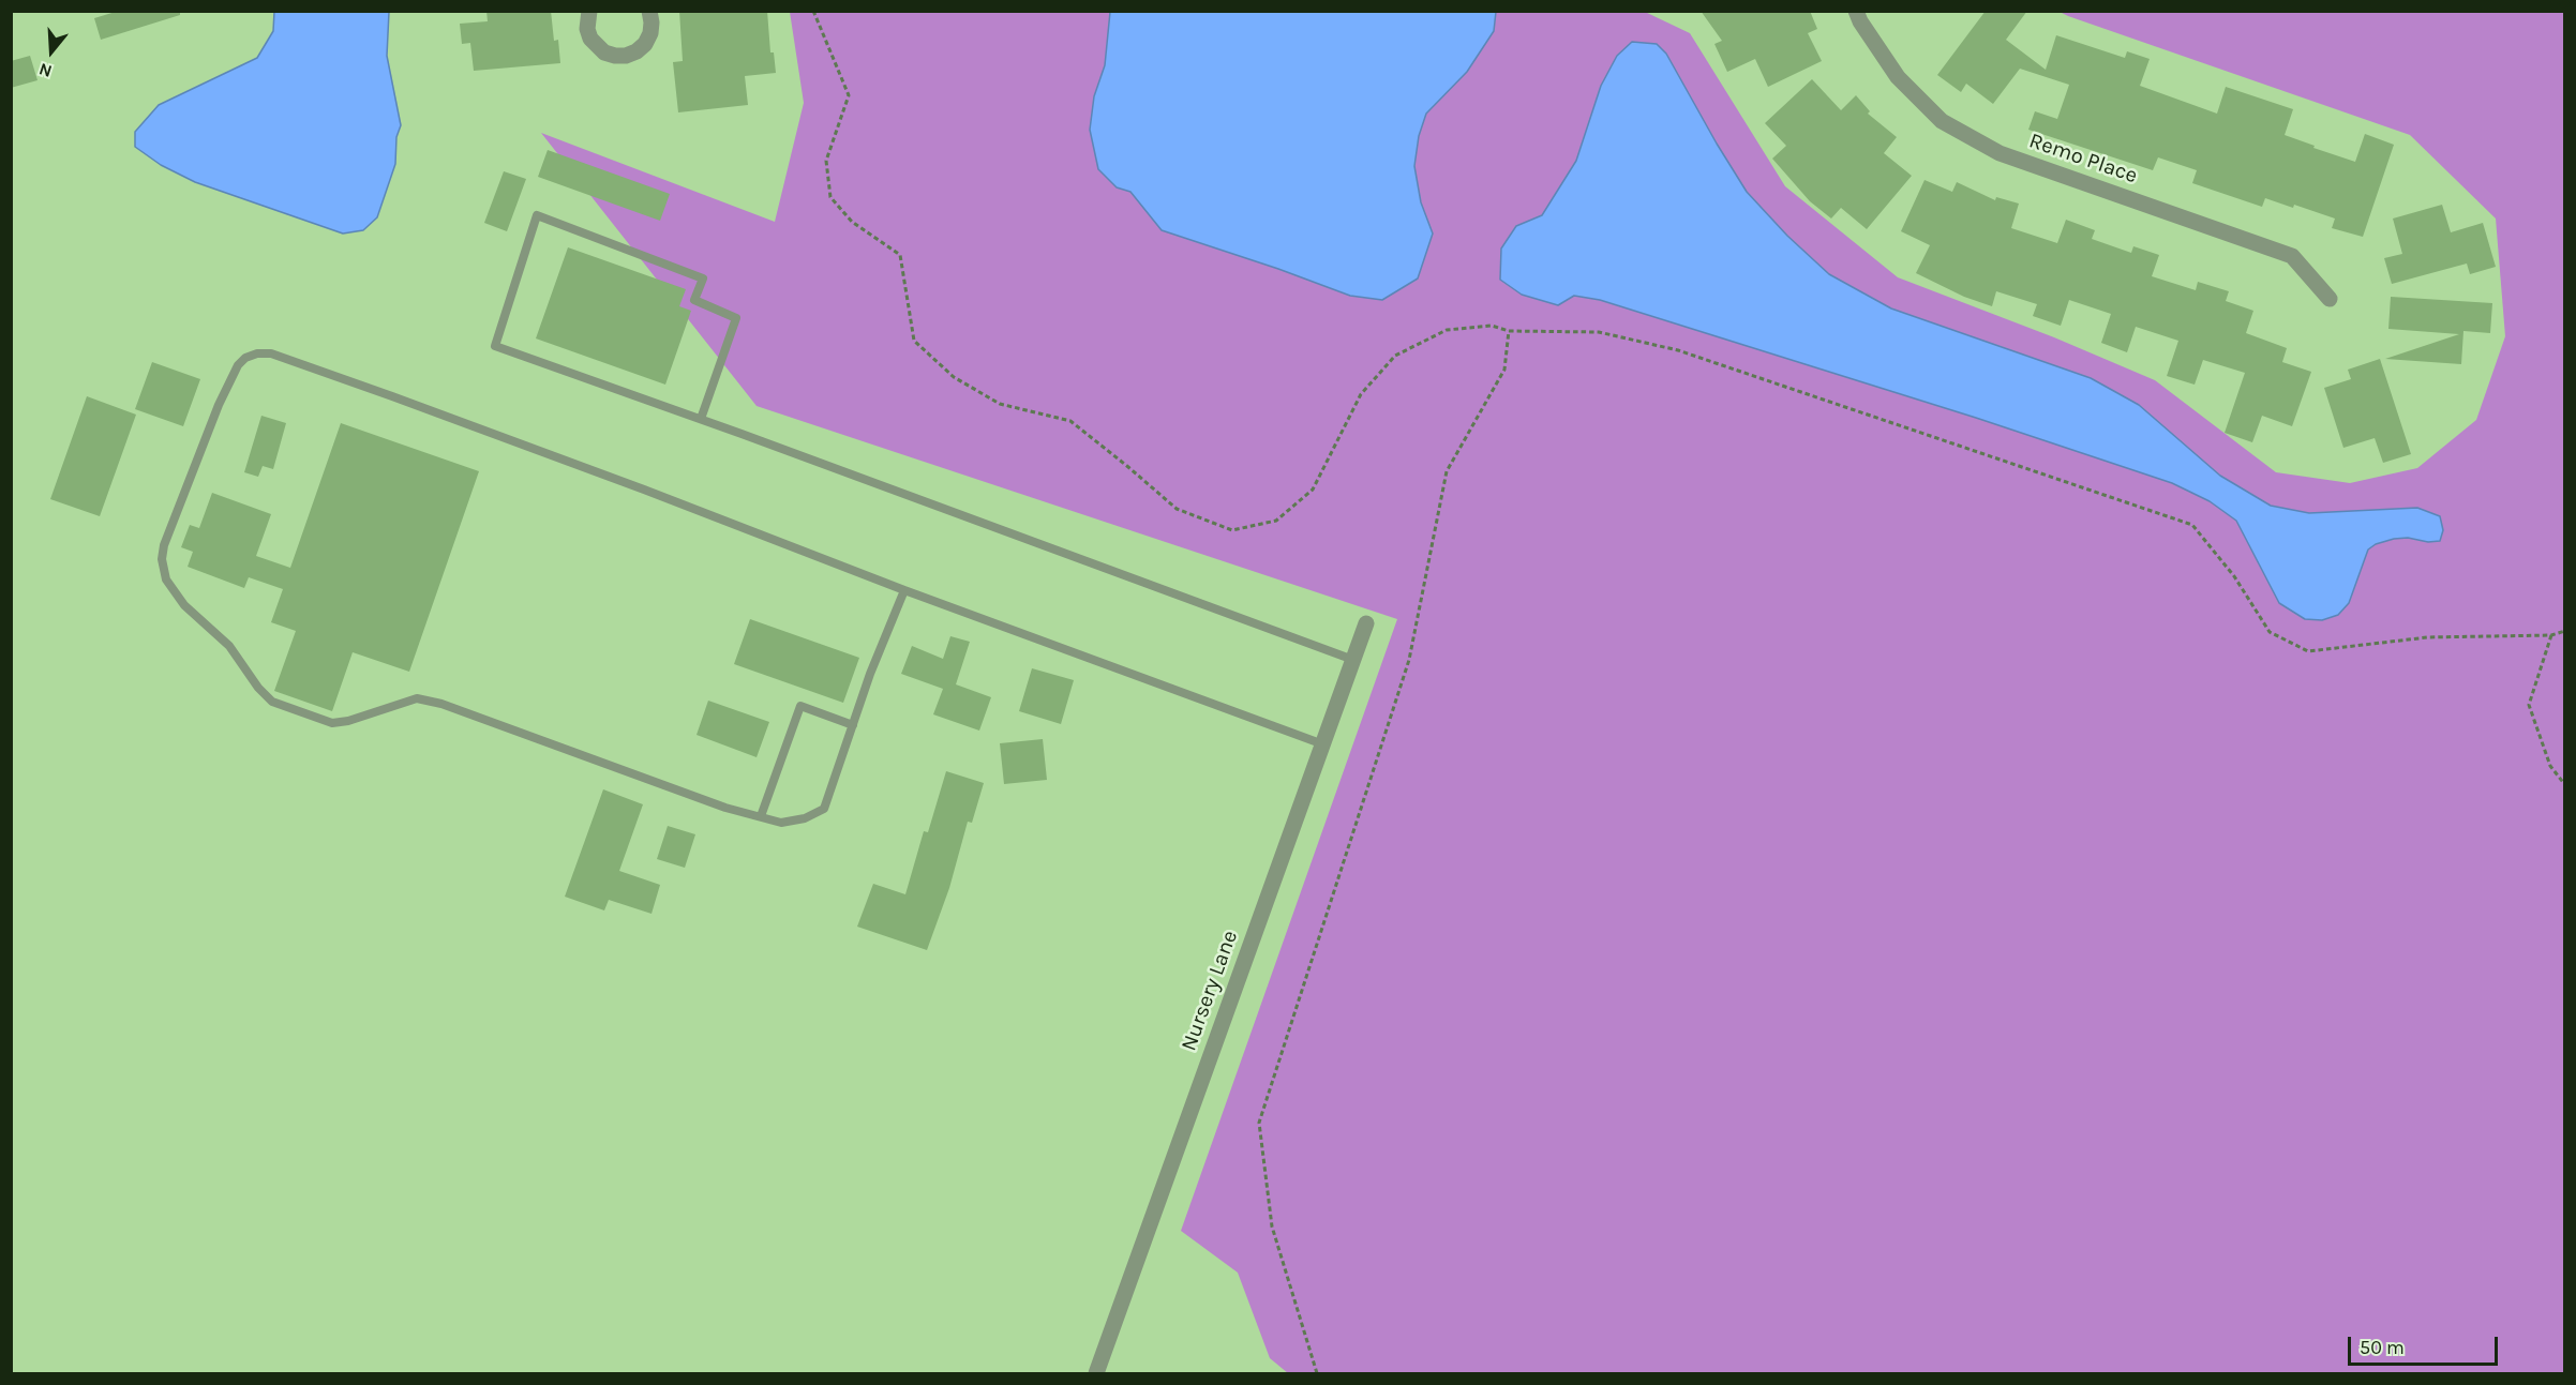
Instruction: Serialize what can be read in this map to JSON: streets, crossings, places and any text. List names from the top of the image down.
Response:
{
  "streets": {
    "street": ["Remo Place", "Nursery Lane"]
  },
  "scale_bar": "50 m",
  "north": "bottom"
}
